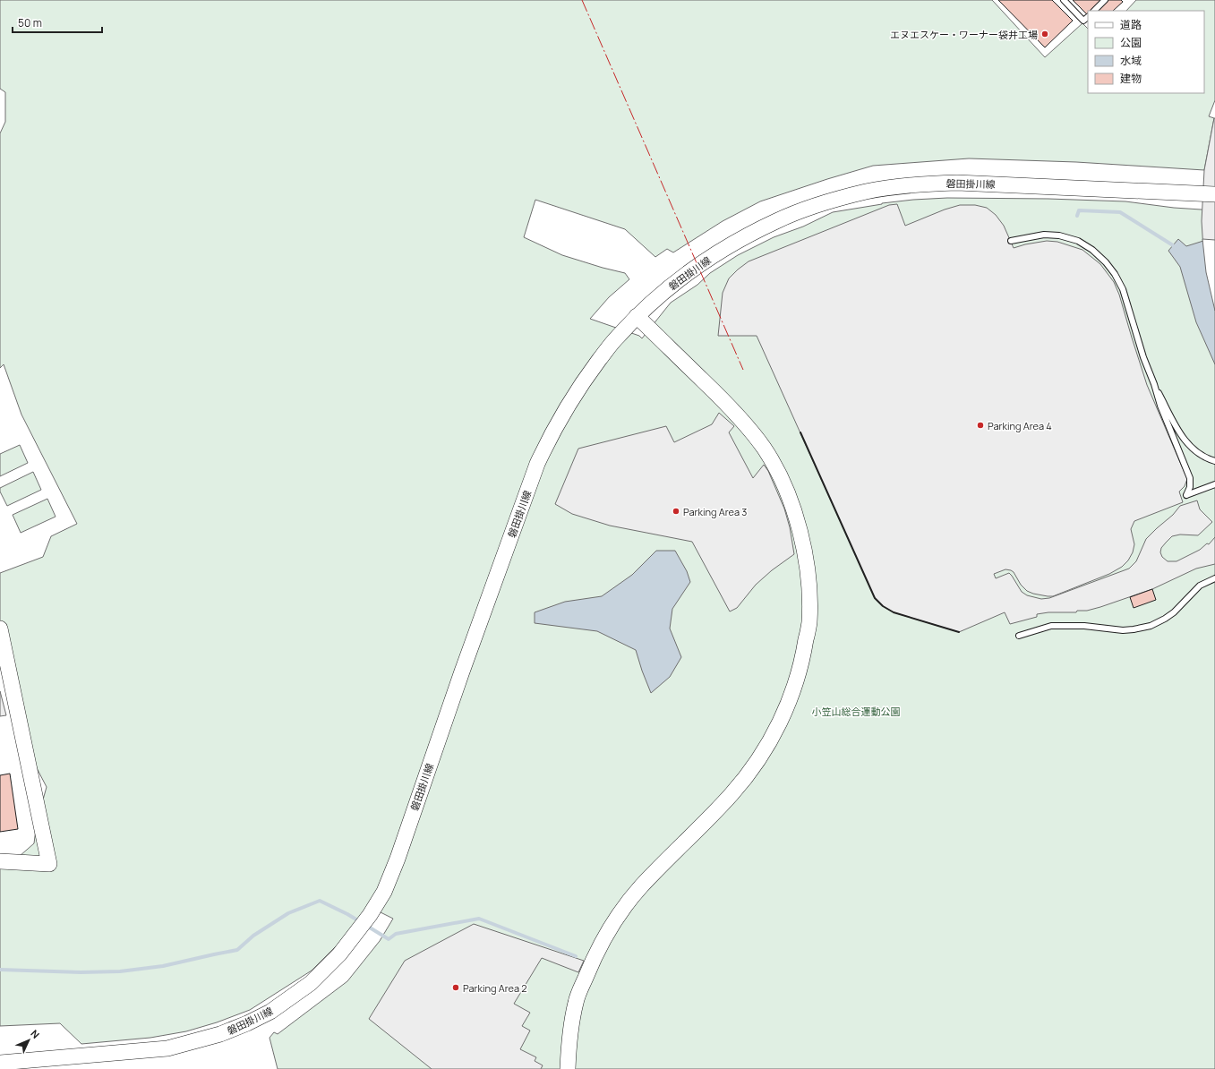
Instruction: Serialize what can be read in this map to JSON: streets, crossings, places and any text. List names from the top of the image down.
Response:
{
  "streets": {
    "main road": ["磐田掛川線"]
  },
  "parks": ["小笠山総合運動公園"],
  "places": [
    "エヌエスケー・ワーナー袋井工場",
    "Parking Area 4",
    "Parking Area 3",
    "Parking Area 2"
  ],
  "legend": [
    "道路",
    "公園",
    "水域",
    "建物"
  ],
  "scale_bar": "50 m",
  "north": "top right"
}
